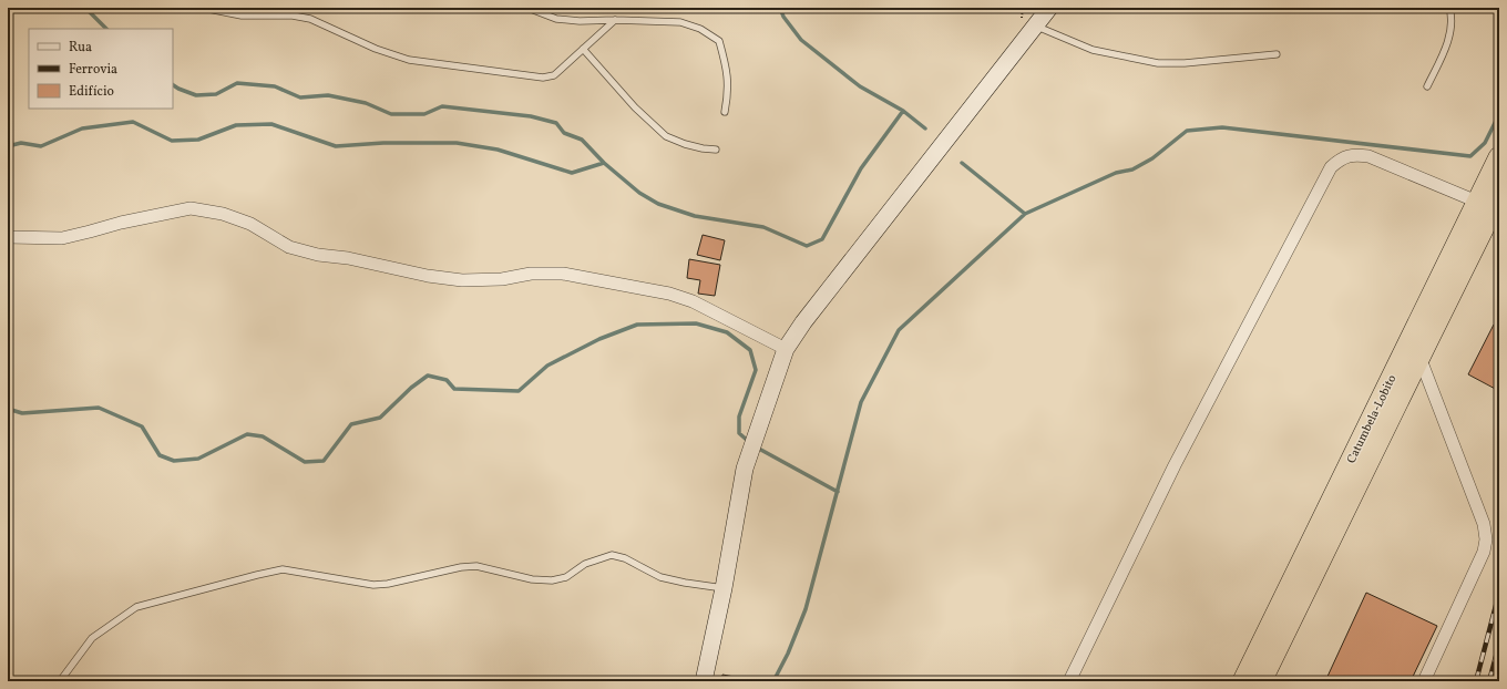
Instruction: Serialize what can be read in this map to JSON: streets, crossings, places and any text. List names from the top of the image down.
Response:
{
  "streets": {
    "highway": ["Catumbela-Lobito"]
  },
  "legend": ["Rua", "Ferrovia", "Edifício"]
}
